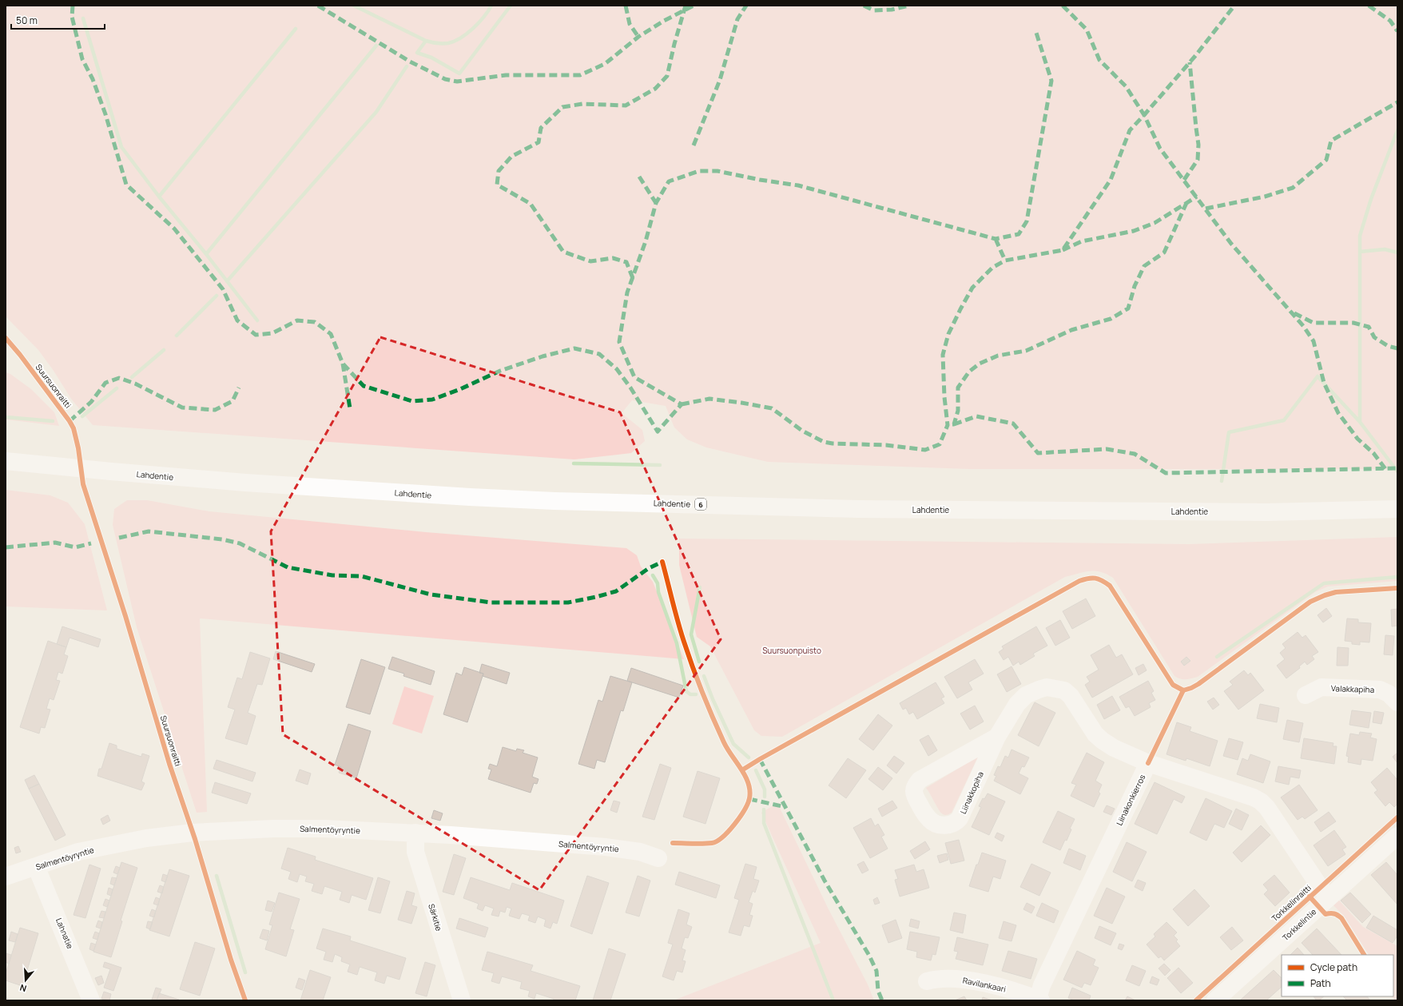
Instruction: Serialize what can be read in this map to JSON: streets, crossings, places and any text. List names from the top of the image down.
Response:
{
  "streets": {
    "main road": [
      "Lahdentie",
      "6",
      "Valakkapiha",
      "Liinakkopiha",
      "Liinakonkierros",
      "Salmentöyryntie",
      "Särkitie",
      "Torkkelintie",
      "Lahnatie",
      "Ravilankaari"
    ],
    "cycle path": ["Suursuonraitti", "Torkkelinraitti"]
  },
  "crossings": [
    ["Liinakkopiha", "Liinakonkierros"],
    ["Liinakonkierros", "Ravilankaari"],
    ["Salmentöyryntie", "Särkitie"],
    ["Salmentöyryntie", "Lahnatie"]
  ],
  "parks": ["Suursuonpuisto"],
  "legend": ["Cycle path", "Path"],
  "scale_bar": "50 m",
  "north": "bottom"
}
